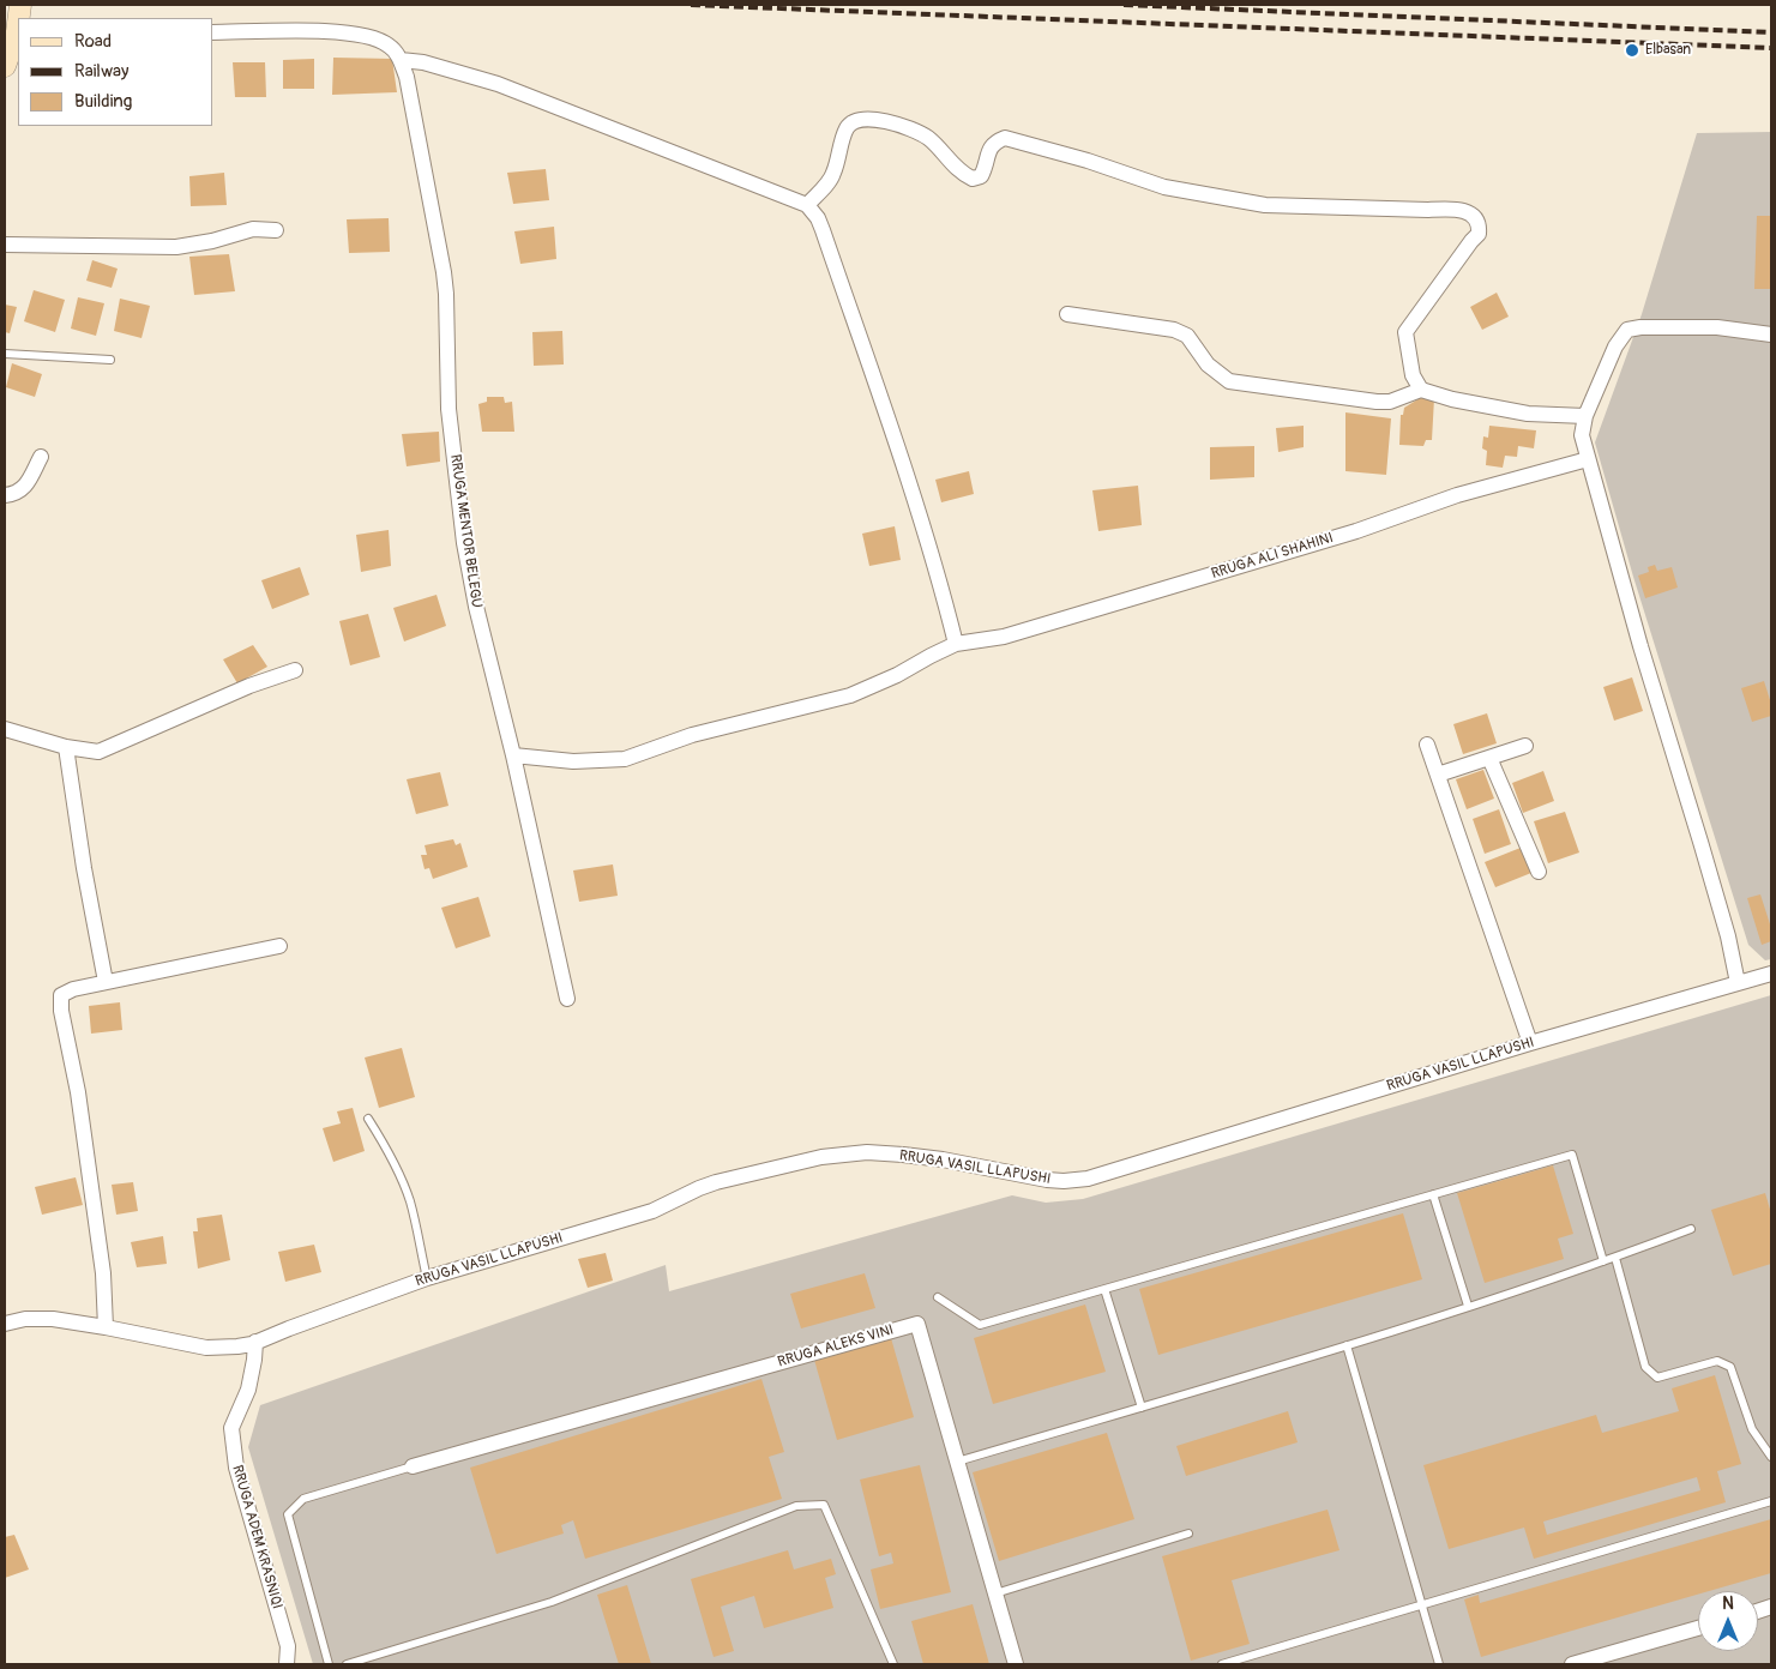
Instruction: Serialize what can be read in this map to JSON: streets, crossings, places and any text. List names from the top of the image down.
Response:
{
  "streets": {
    "street": [
      "RRUGA MENTOR BELEGU",
      "RRUGA ALI SHAHINI",
      "RRUGA VASIL LLAPUSHI",
      "RRUGA ALEKS VINI",
      "RRUGA ADEM KRASNIQI"
    ]
  },
  "crossings": [
    ["RRUGA MENTOR BELEGU", "RRUGA ALI SHAHINI"],
    ["RRUGA VASIL LLAPUSHI", "RRUGA ADEM KRASNIQI"]
  ],
  "places": ["Elbasan"],
  "legend": ["Road", "Railway", "Building"],
  "north": "top"
}
